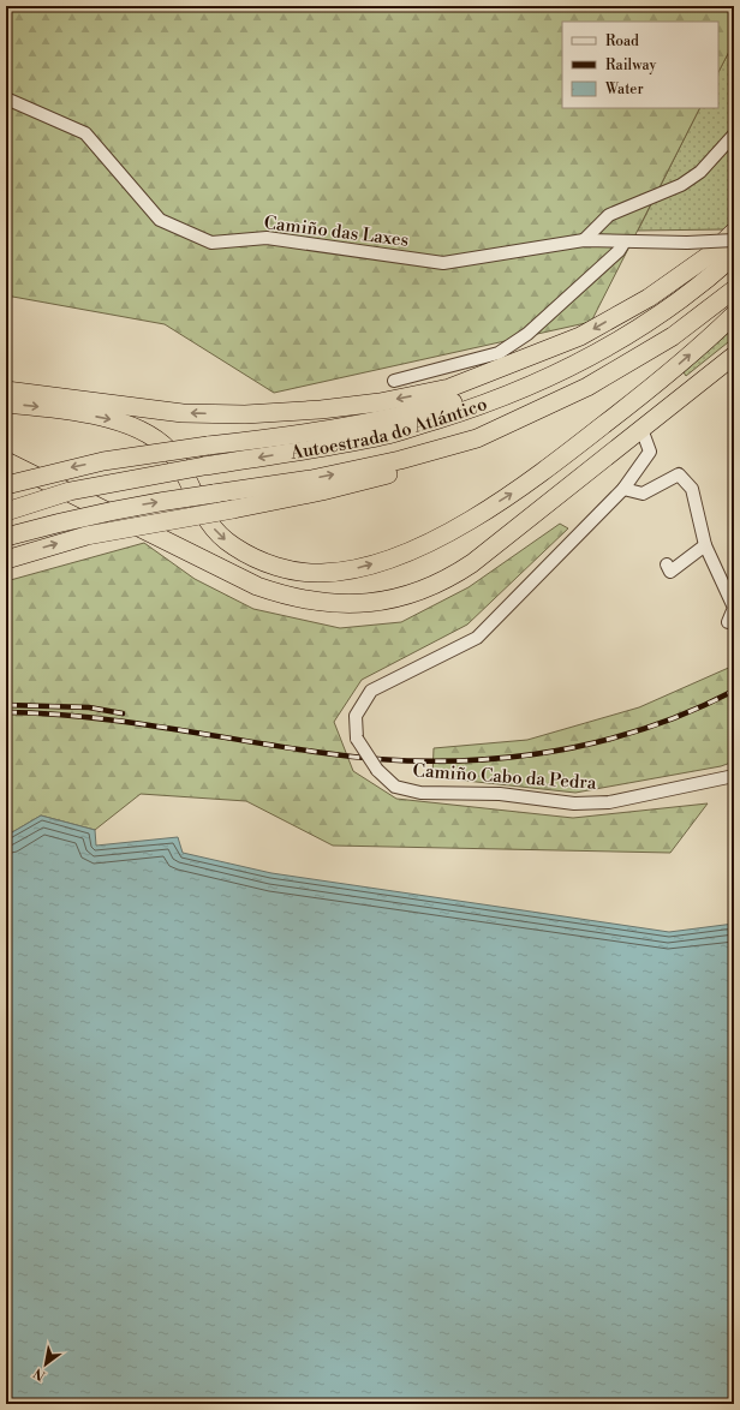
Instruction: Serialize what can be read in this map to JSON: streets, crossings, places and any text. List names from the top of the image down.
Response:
{
  "streets": {
    "highway": ["Autoestrada do Atlántico"],
    "street": ["Camiño das Laxes", "Camiño Cabo da Pedra"]
  },
  "legend": ["Road", "Railway", "Water"],
  "north": "bottom left"
}
